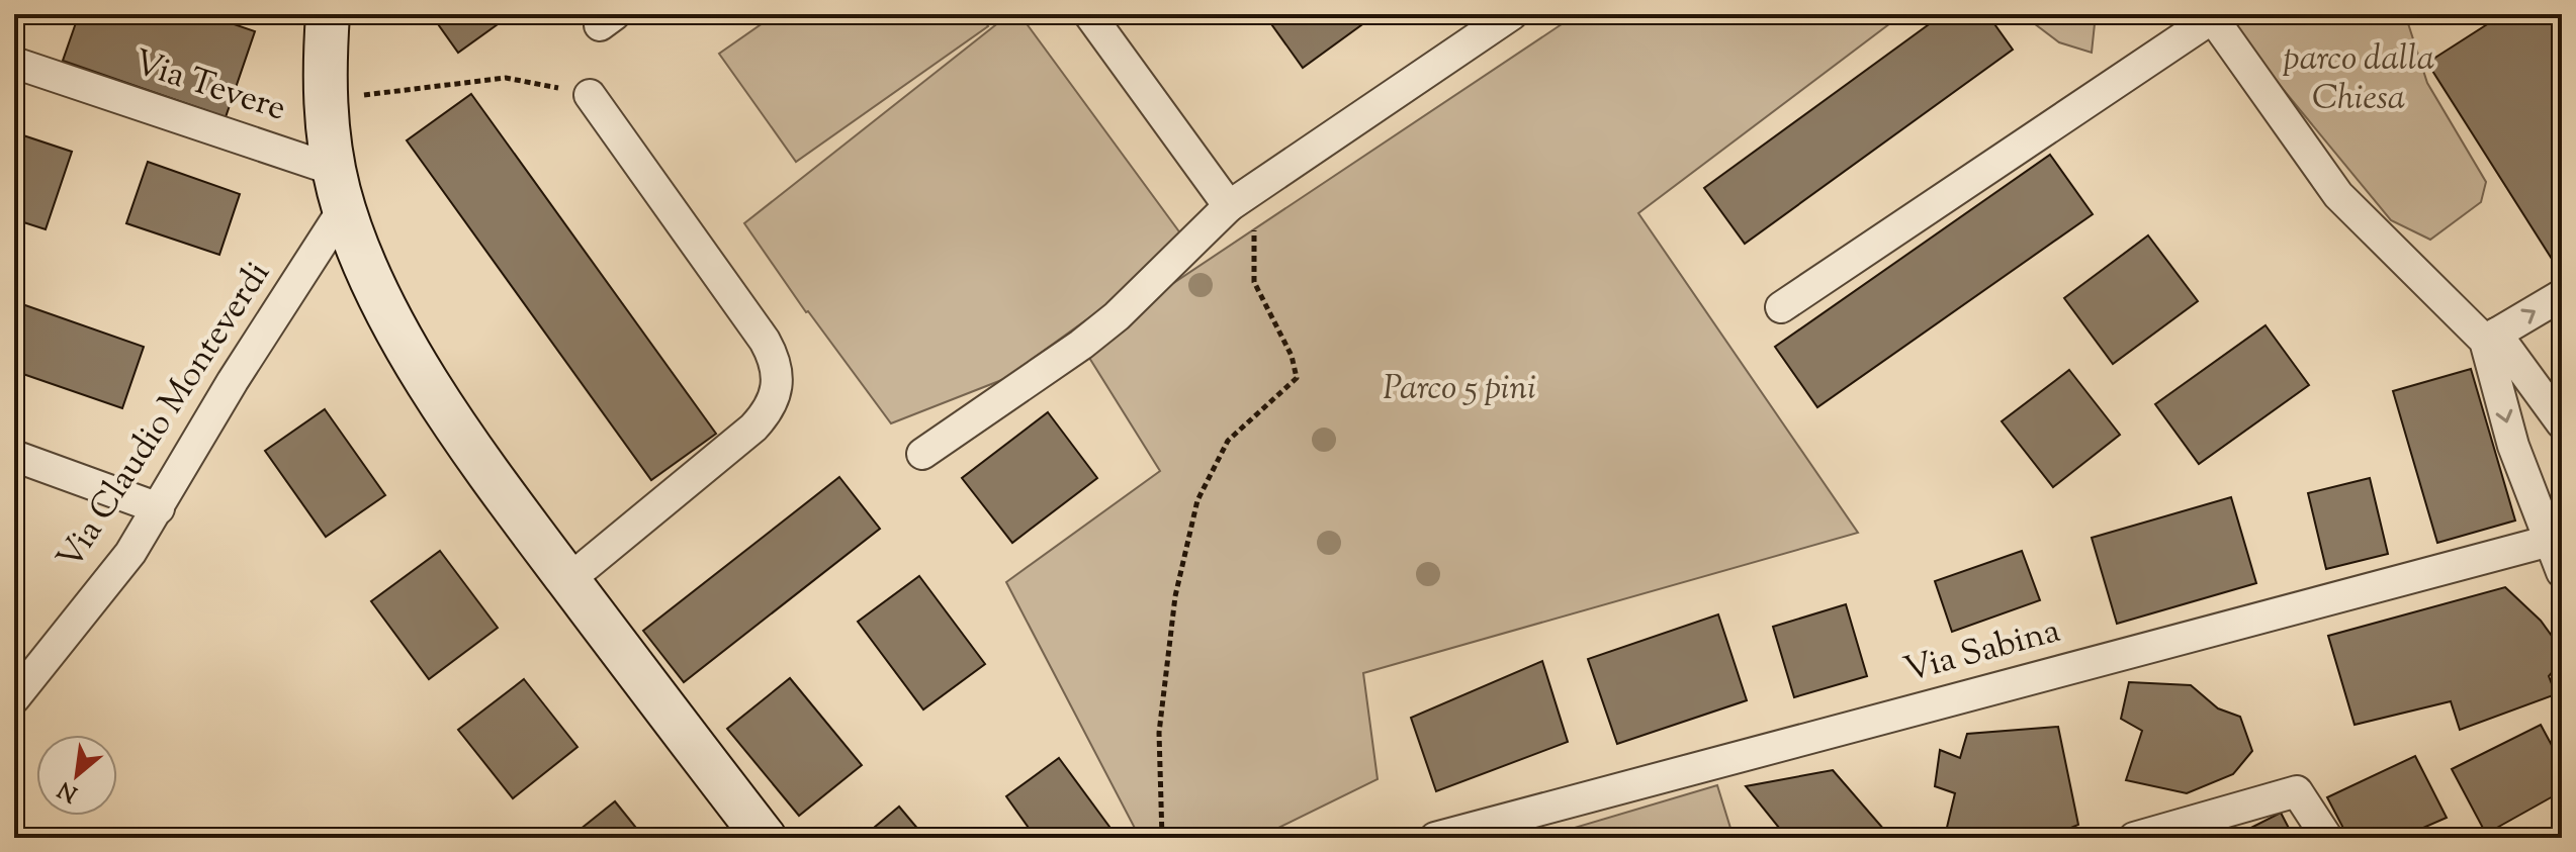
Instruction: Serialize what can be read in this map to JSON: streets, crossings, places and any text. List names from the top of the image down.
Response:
{
  "streets": {
    "street": ["Via Tevere", "Via Claudio Monteverdi", "Via Sabina"]
  },
  "crossings": [
    ["Via Tevere", "Via Claudio Monteverdi"]
  ],
  "parks": ["parco dalla Chiesa", "Parco 5 pini"],
  "north": "bottom left"
}
